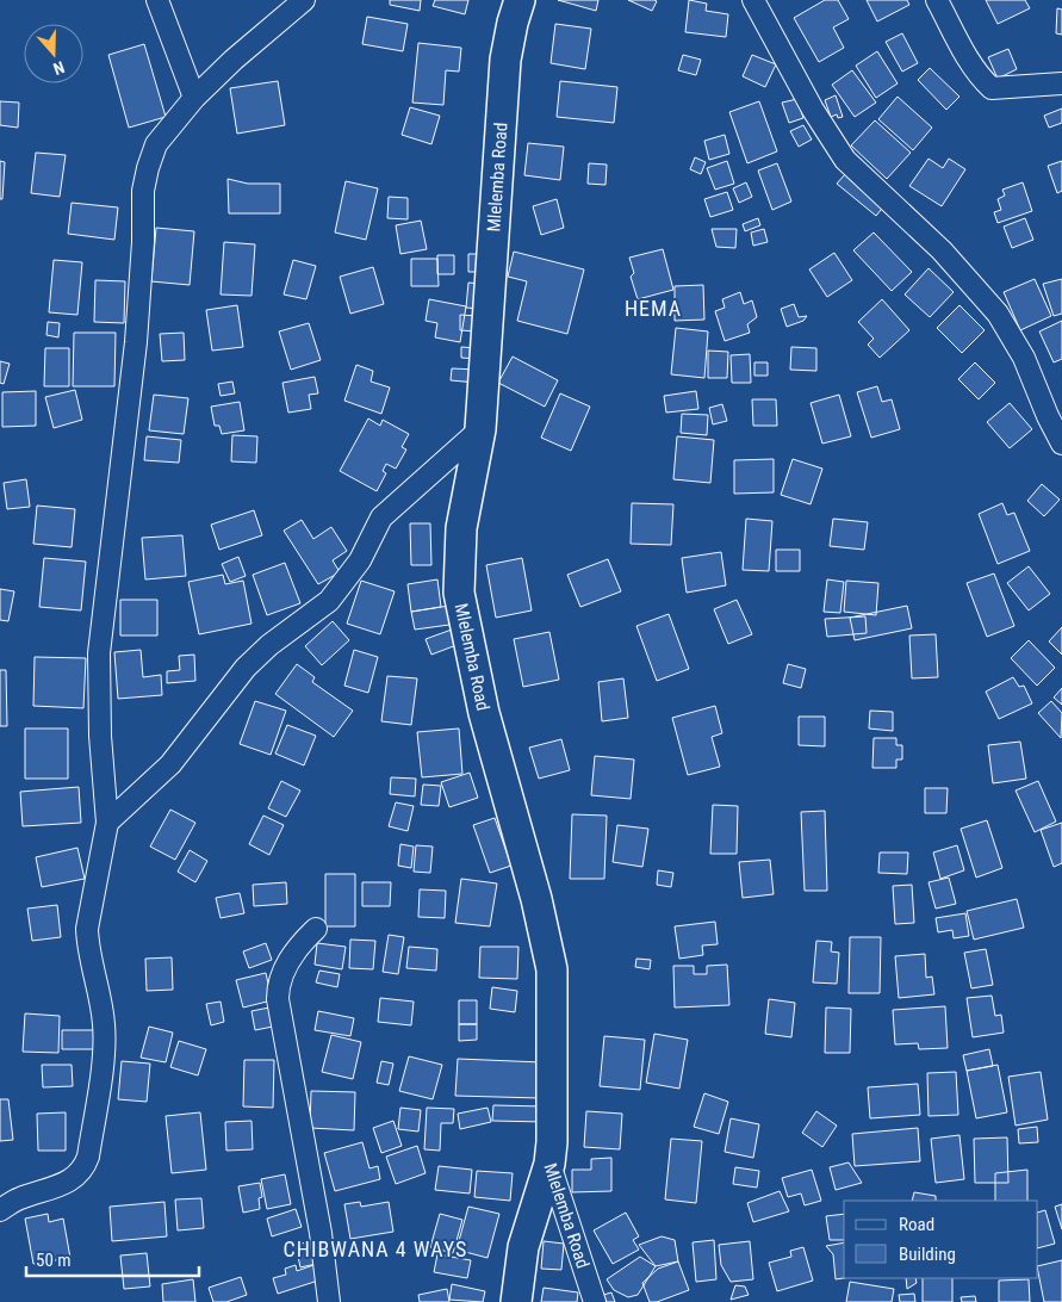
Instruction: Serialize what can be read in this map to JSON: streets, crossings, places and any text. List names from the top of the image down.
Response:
{
  "streets": {
    "street": ["Mlelemba Road"]
  },
  "districts": ["HEMA", "CHIBWANA 4 WAYS"],
  "legend": ["Road", "Building"],
  "scale_bar": "50 m",
  "north": "bottom"
}
